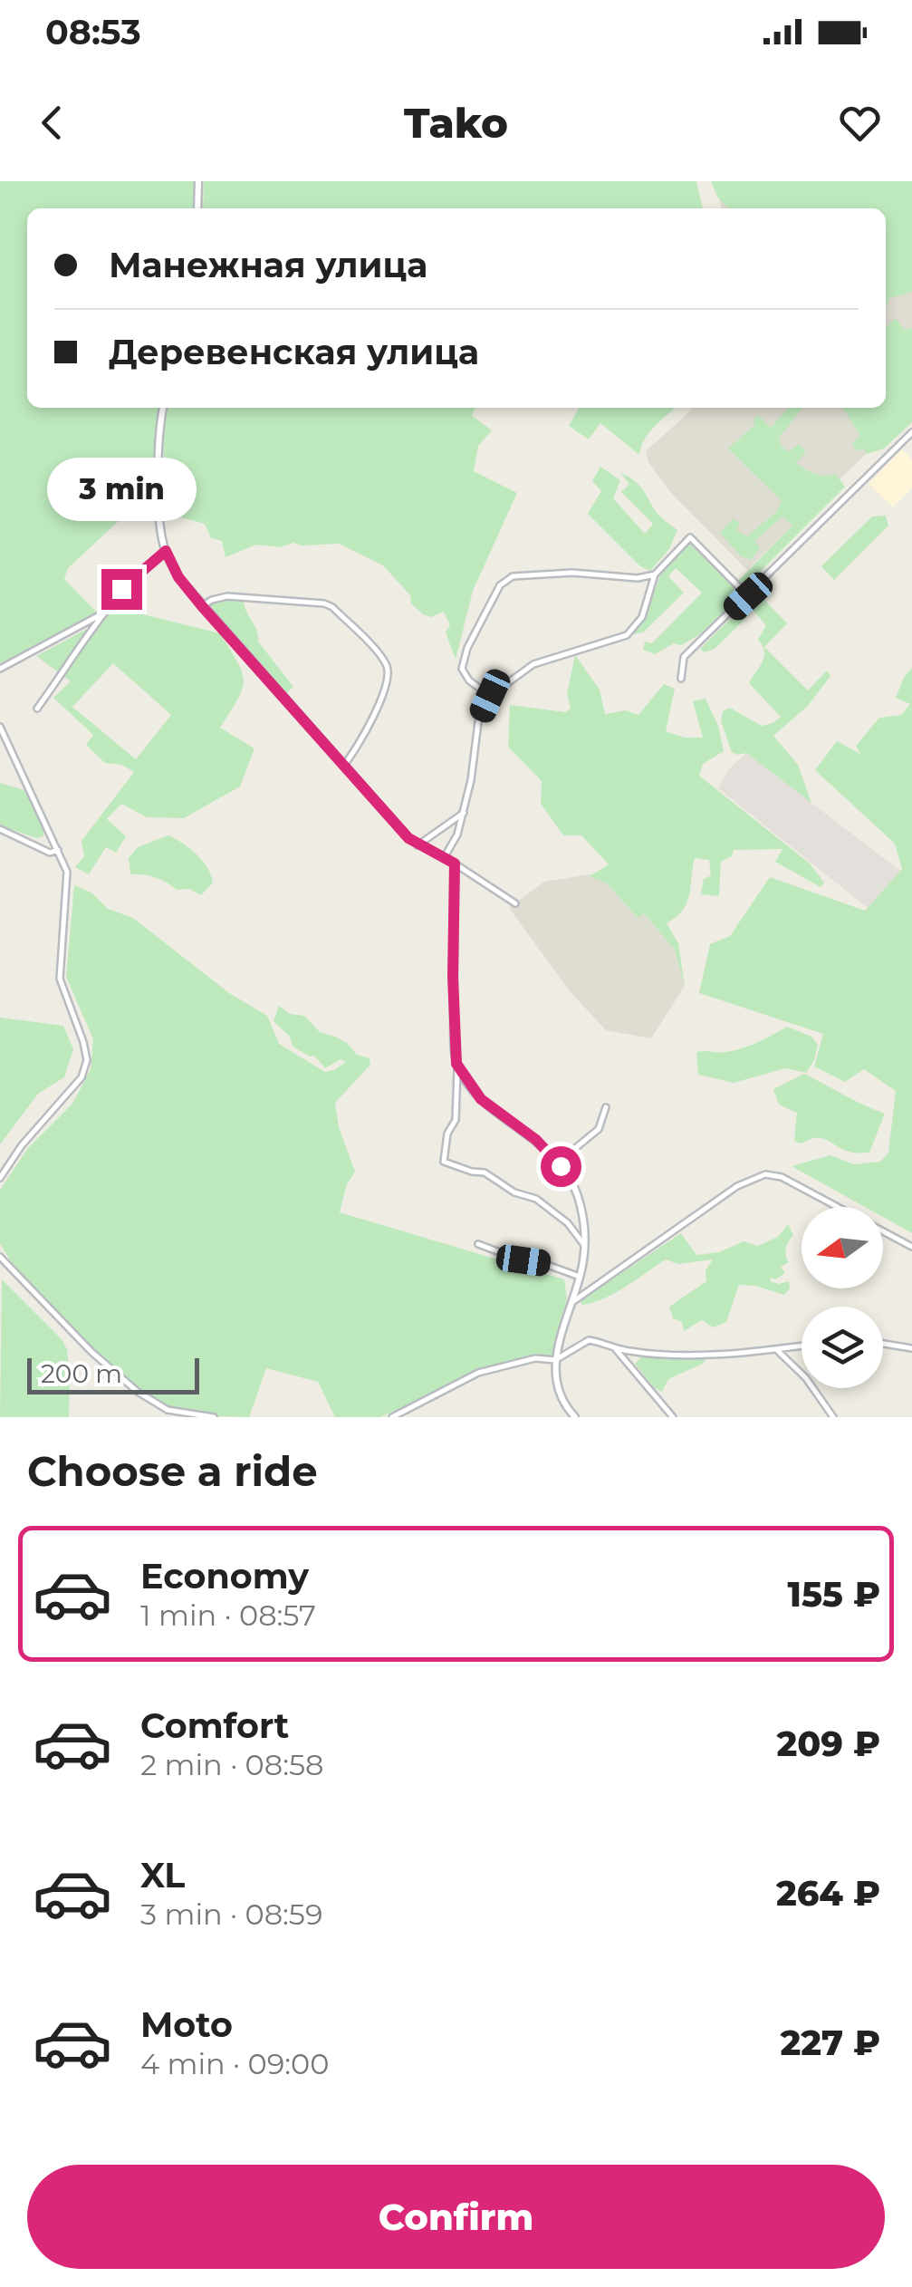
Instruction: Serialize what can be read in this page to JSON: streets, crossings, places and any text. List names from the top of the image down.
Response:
{
  "scale_bar": "200 m",
  "north": "left",
  "page": {
    "status": "08:53",
    "header": "Tako",
    "banner": ["Манежная улица", "Деревенская улица"],
    "bubble": "3 min",
    "scale": "200 m",
    "heading": "Choose a ride",
    "list": [
      {
        "name": "Economy",
        "note": "1 min · 08:57",
        "value": "155 ₽"
      },
      {
        "name": "Comfort",
        "note": "2 min · 08:58",
        "value": "209 ₽"
      },
      {
        "name": "XL",
        "note": "3 min · 08:59",
        "value": "264 ₽"
      },
      {
        "name": "Moto",
        "note": "4 min · 09:00",
        "value": "227 ₽"
      }
    ],
    "buttons": "Confirm"
  }
}
